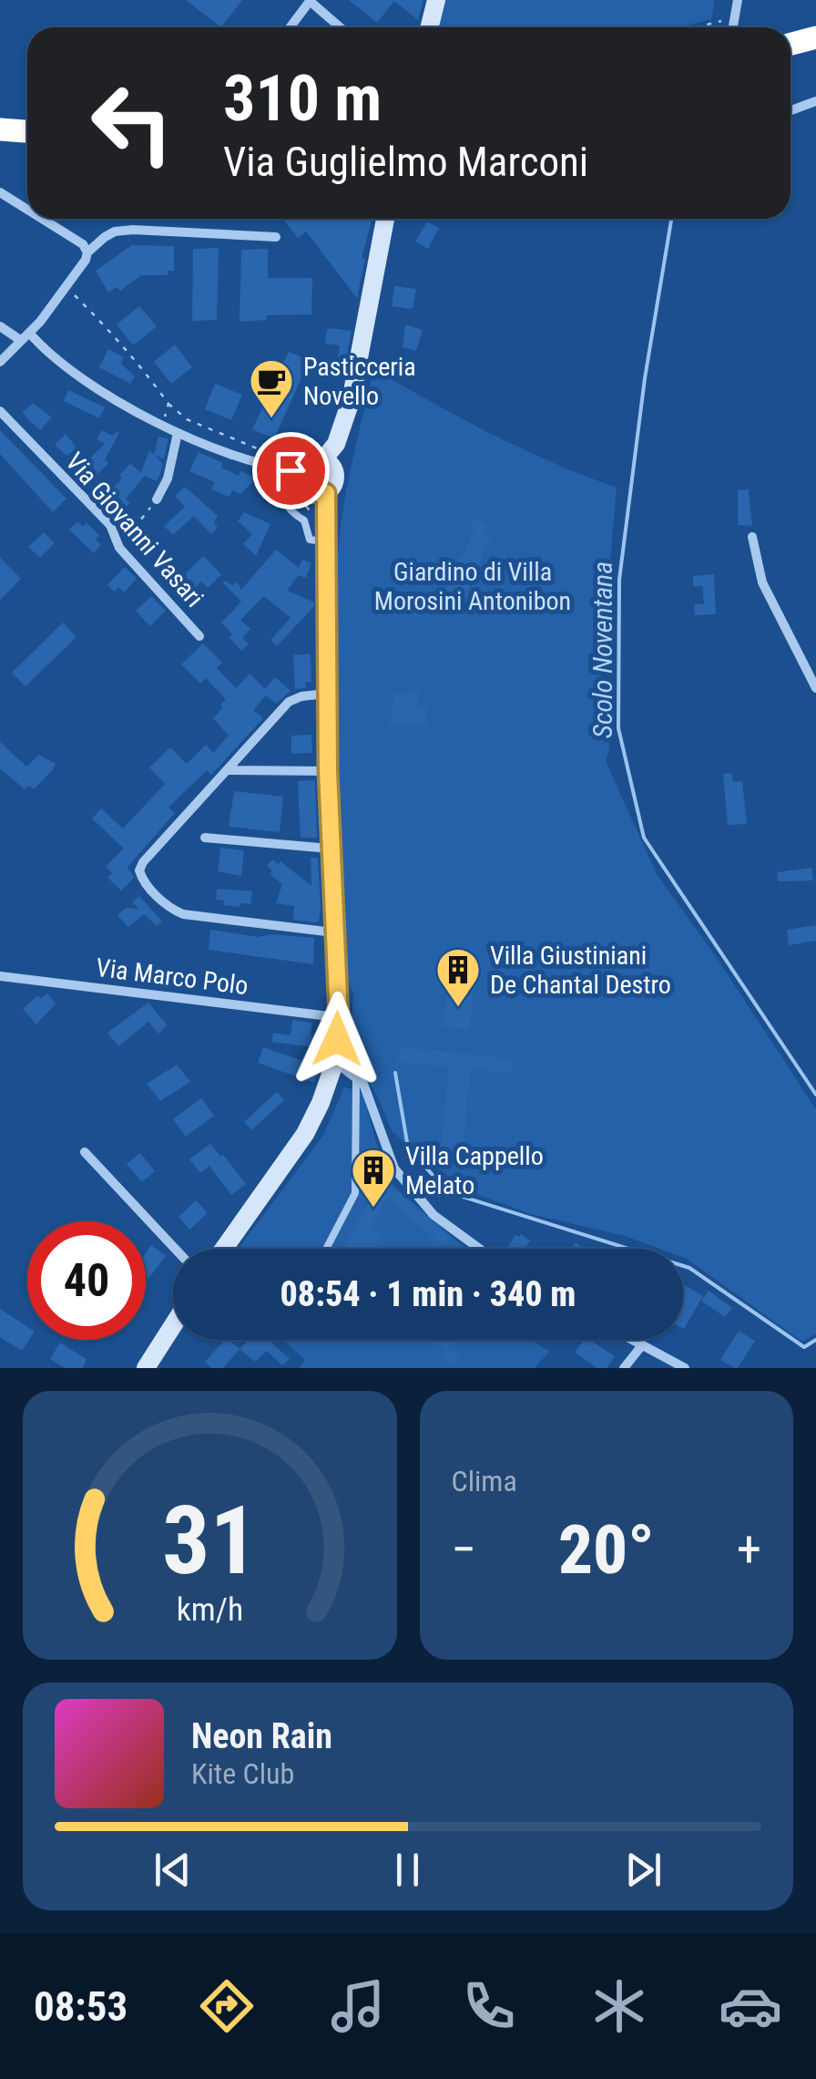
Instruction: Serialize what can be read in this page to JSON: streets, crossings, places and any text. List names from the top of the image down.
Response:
{
  "streets": {
    "street": ["Via Giovanni Vasari", "Via Marco Polo"]
  },
  "water": ["Scolo Noventana"],
  "parks": ["Giardino di Villa Morosini Antonibon"],
  "places": {
    "cafe": ["Pasticceria Novello"],
    "building": ["Villa Giustiniani De Chantal Destro", "Villa Cappello Melato"]
  },
  "page": {
    "turn": ["310 m", "Via Guglielmo Marconi"],
    "limit": "40",
    "trip": "08:54 · 1 min · 340 m",
    "tile": "Clima",
    "heat": ["−", "20°", "+"],
    "song": ["Neon Rain", "Kite Club"],
    "tabs": "08:53",
    "gauge": ["31", "km/h"]
  }
}
